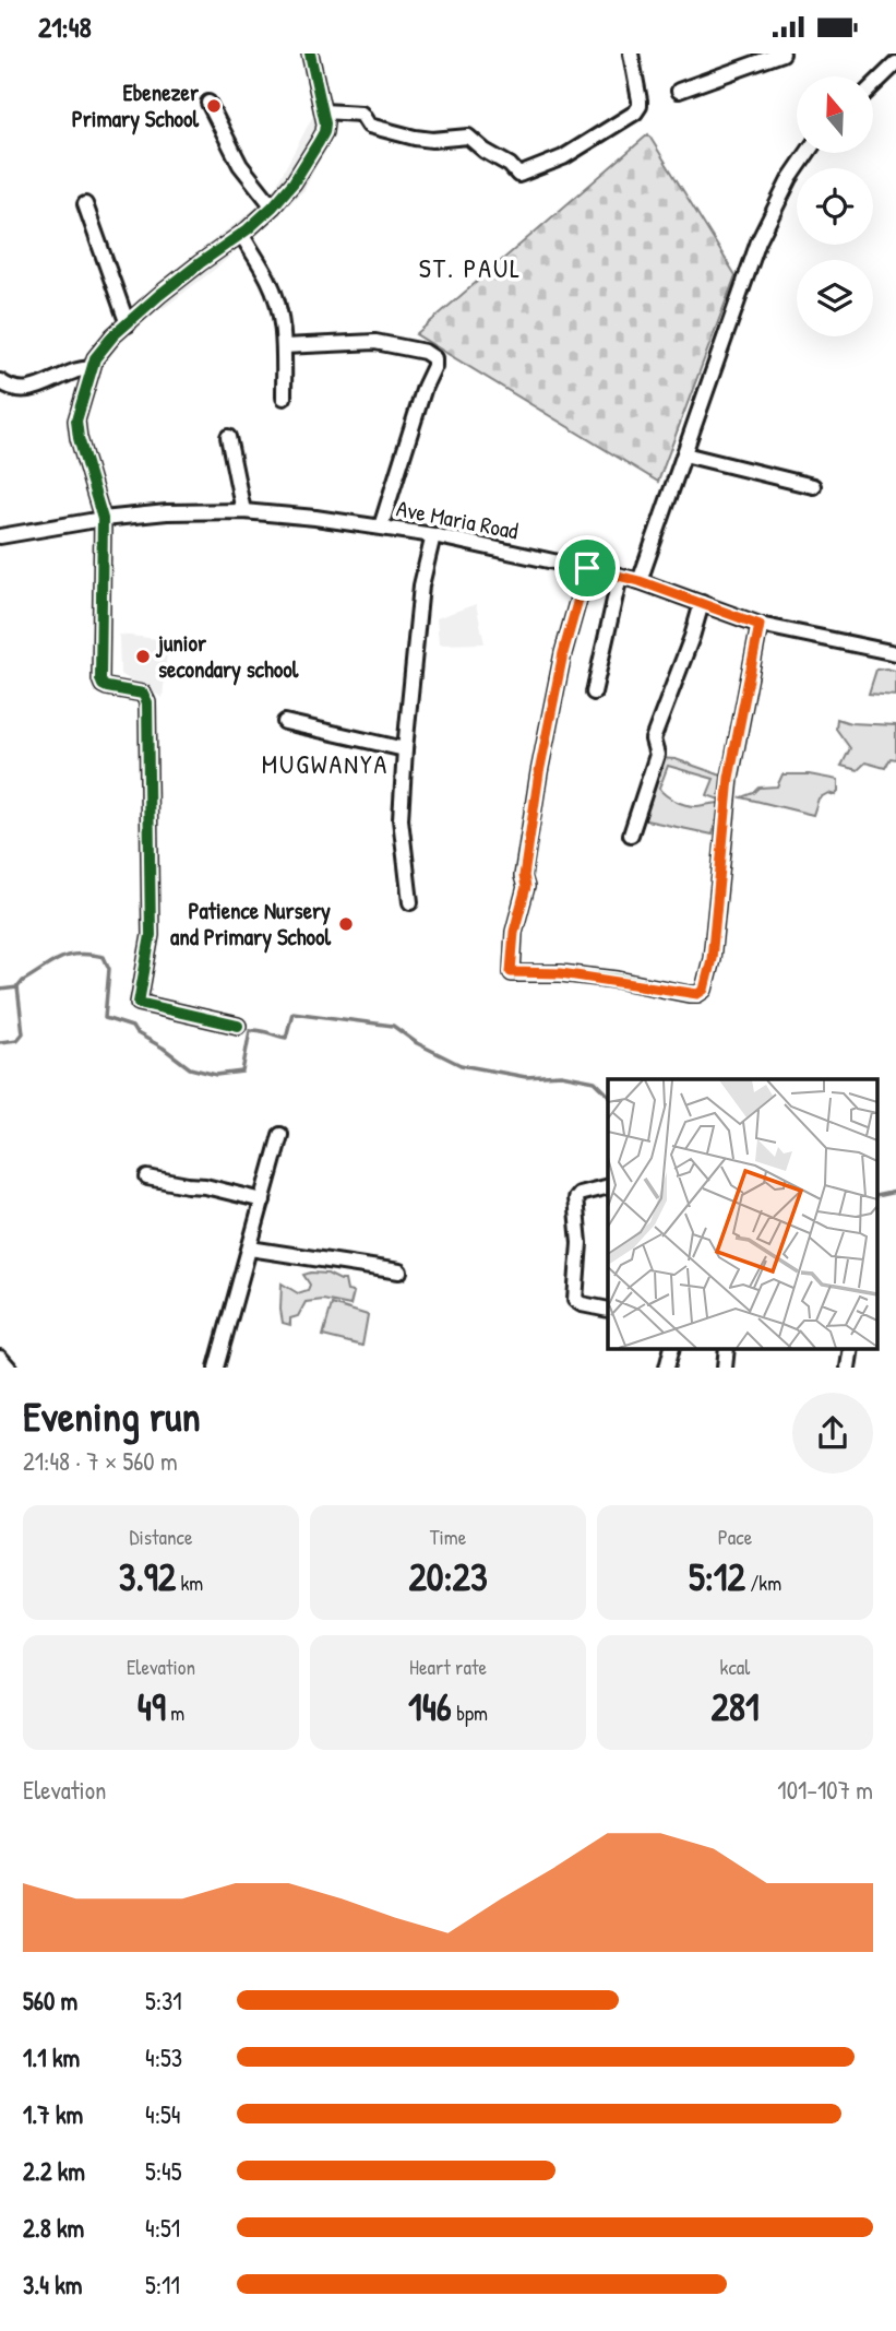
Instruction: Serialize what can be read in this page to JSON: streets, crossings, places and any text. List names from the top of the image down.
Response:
{
  "streets": {
    "street": ["Ave Maria Road"]
  },
  "districts": ["ST. PAUL", "MUGWANYA"],
  "places": ["Ebenezer Primary School", "junior secondary school", "Patience Nursery and Primary School"],
  "north": "top",
  "page": {
    "status": "21:48",
    "heading": ["Evening run", "21:48 · 7 × 560 m"],
    "stats": [
      ["Distance", "3.92 km"],
      ["Time", "20:23"],
      ["Pace", "5:12 /km"],
      ["Elevation", "49 m"],
      ["Heart rate", "146 bpm"],
      ["kcal", "281"]
    ],
    "chart": ["Elevation", "101–107 m"],
    "list": [
      {
        "name": "560 m",
        "note": "5:31"
      },
      {
        "name": "1.1 km",
        "note": "4:53"
      },
      {
        "name": "1.7 km",
        "note": "4:54"
      },
      {
        "name": "2.2 km",
        "note": "5:45"
      },
      {
        "name": "2.8 km",
        "note": "4:51"
      },
      {
        "name": "3.4 km",
        "note": "5:11"
      }
    ]
  }
}
